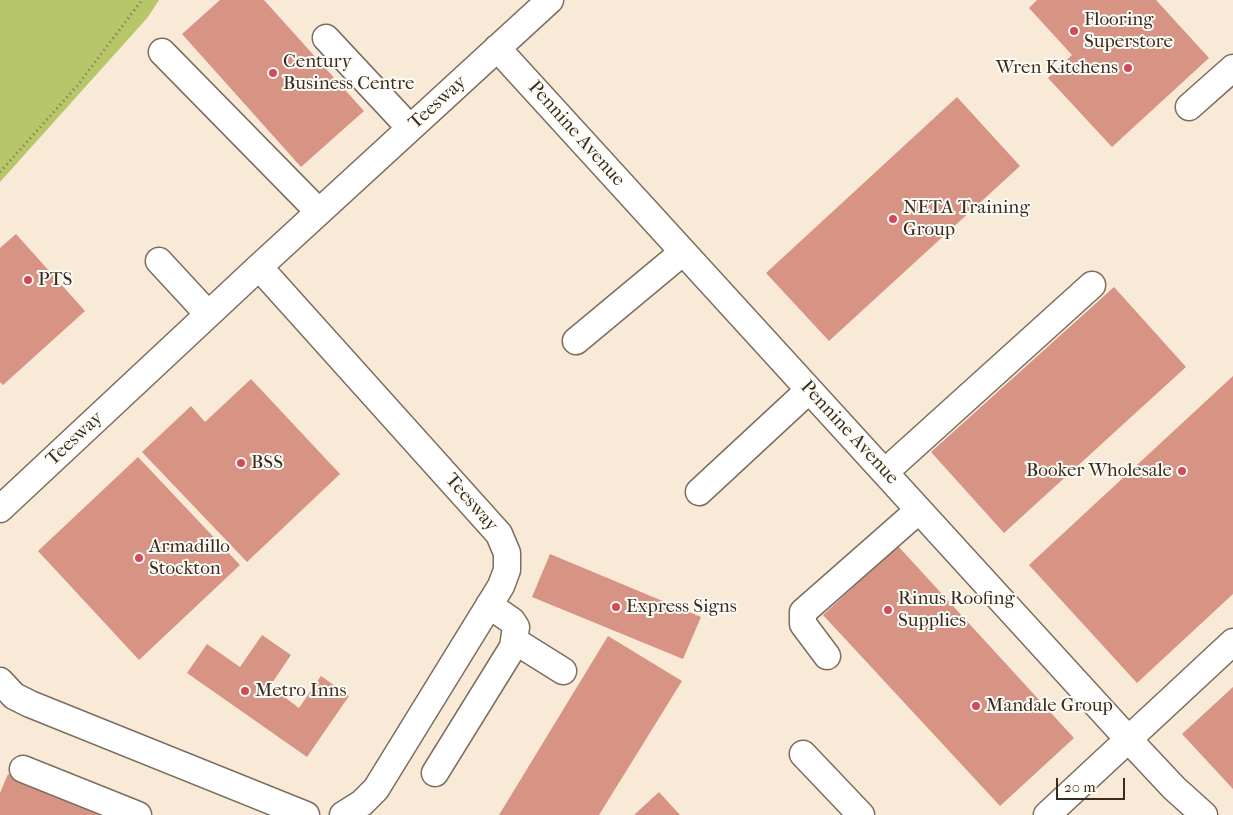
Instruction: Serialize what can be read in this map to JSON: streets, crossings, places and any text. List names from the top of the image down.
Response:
{
  "streets": {
    "street": ["Teesway", "Pennine Avenue"]
  },
  "crossings": [
    ["Teesway", "Pennine Avenue"]
  ],
  "places": [
    "Flooring Superstore",
    "Wren Kitchens",
    "Century Business Centre",
    "NETA Training Group",
    "PTS",
    "BSS",
    "Booker Wholesale",
    "Armadillo Stockton",
    "Express Signs",
    "Rinus Roofing Supplies",
    "Metro Inns",
    "Mandale Group"
  ],
  "scale_bar": "20 m"
}
